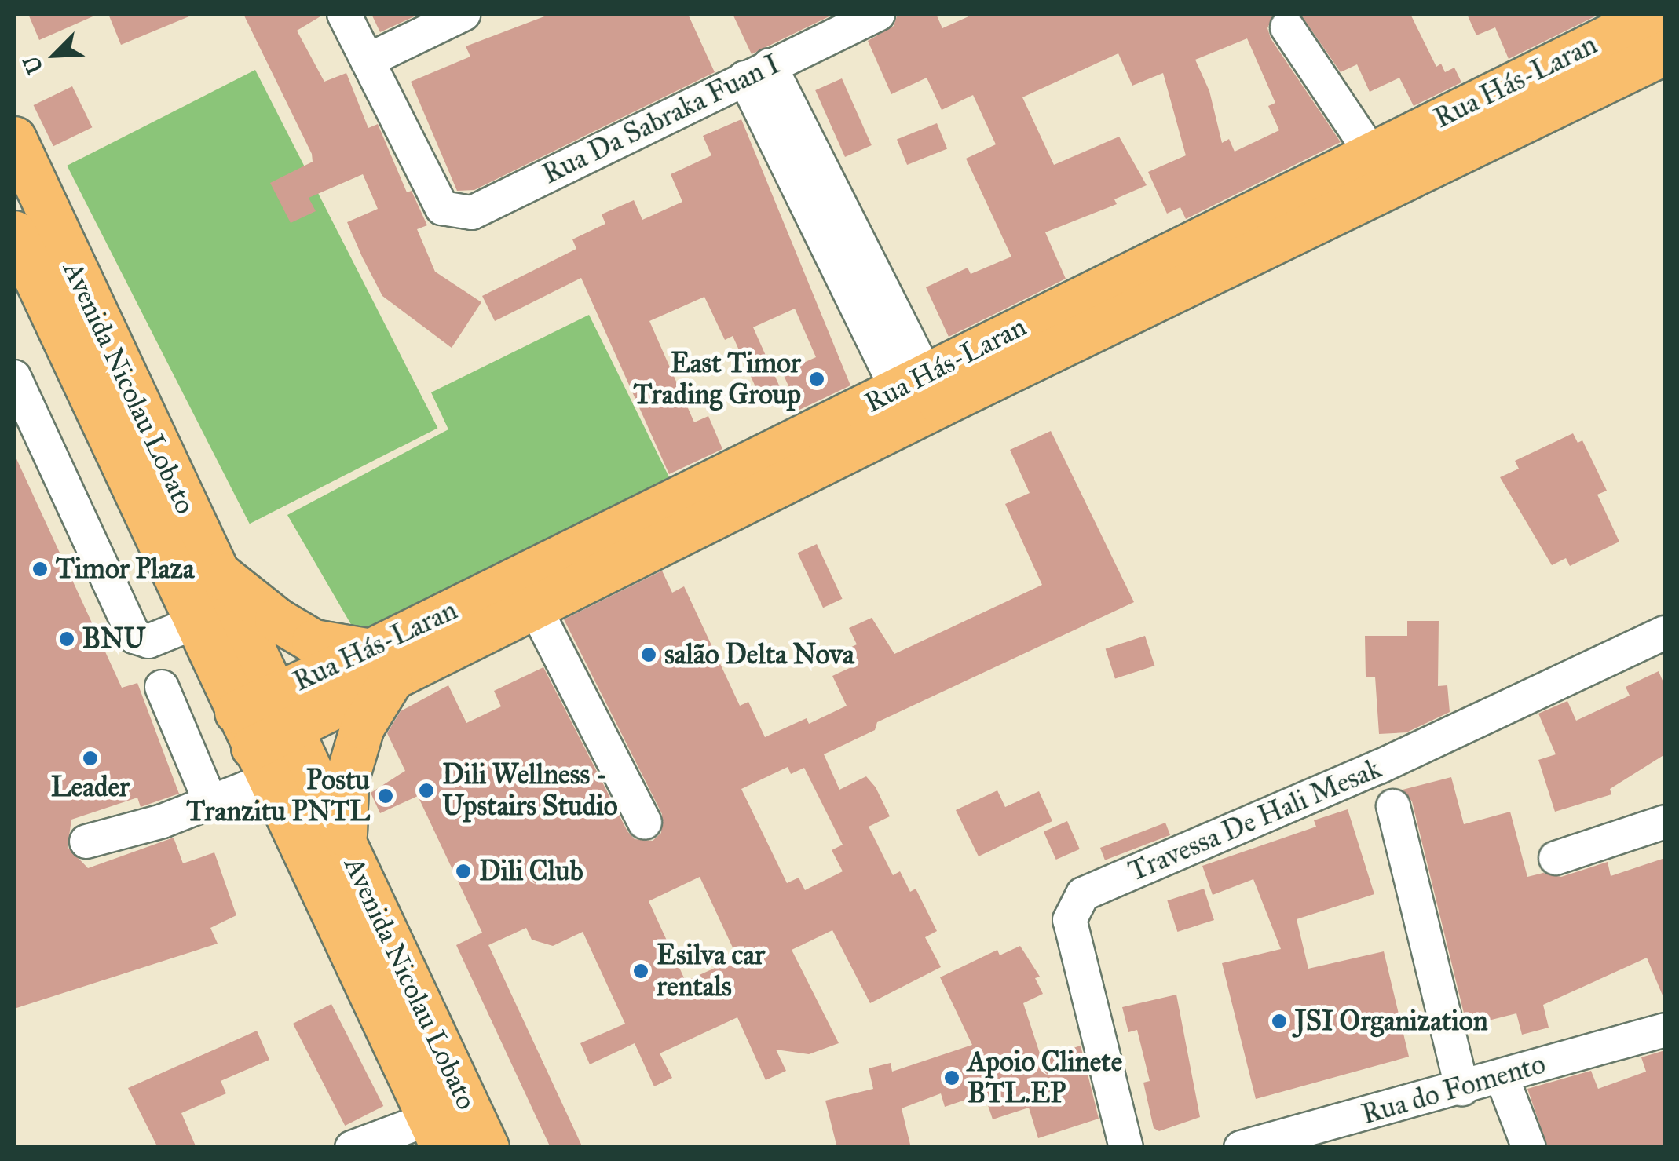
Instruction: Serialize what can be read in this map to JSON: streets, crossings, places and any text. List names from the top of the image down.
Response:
{
  "streets": {
    "main road": ["Rua Hás-Laran", "Avenida Nicolau Lobato"],
    "street": ["Rua Da Sabraka Fuan I", "Travessa De Hali Mesak", "Rua do Fomento"]
  },
  "crossings": [
    ["Rua Hás-Laran", "Avenida Nicolau Lobato"]
  ],
  "places": [
    "East Timor Trading Group",
    "Timor Plaza",
    "BNU",
    "salão Delta Nova",
    "Leader",
    "Dili Wellness - Upstairs Studio",
    "Postu Tranzitu PNTL",
    "Dili Club",
    "Esilva car rentals",
    "JSI Organization",
    "Apoio Clinete BTL.EP"
  ],
  "north": "bottom left"
}
